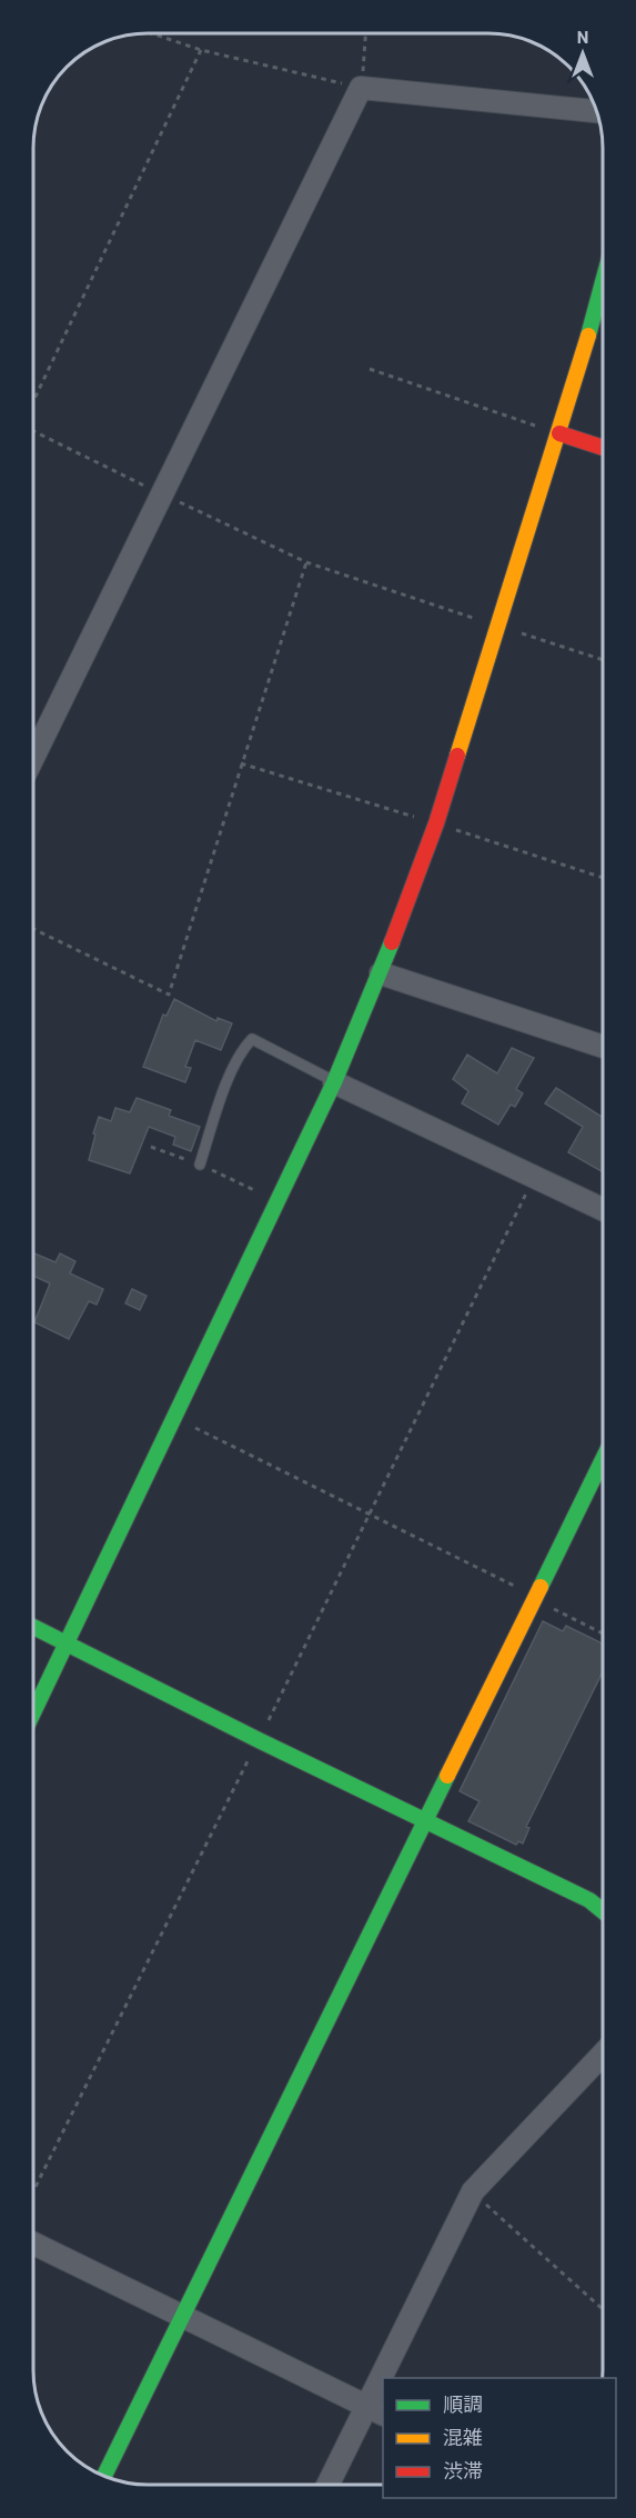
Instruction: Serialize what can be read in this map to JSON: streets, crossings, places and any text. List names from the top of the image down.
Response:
{
  "legend": ["順調", "混雑", "渋滞"],
  "north": "top"
}
